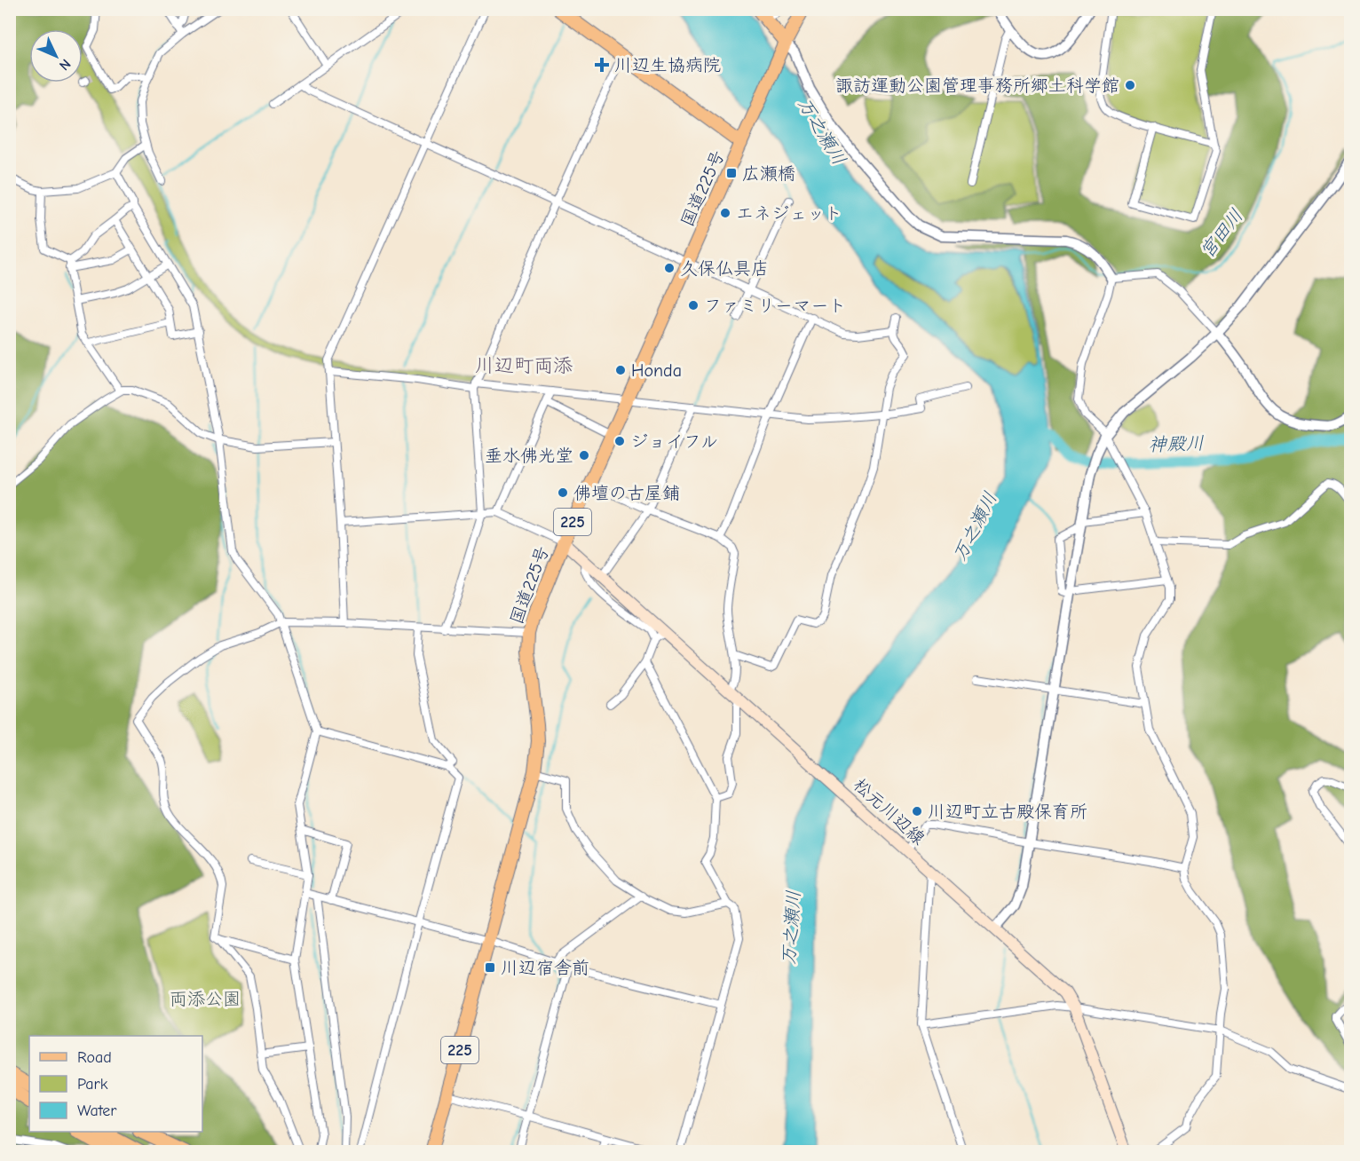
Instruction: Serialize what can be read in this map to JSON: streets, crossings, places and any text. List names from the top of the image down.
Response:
{
  "streets": {
    "main road": ["国道225号", "225", "松元川辺線"]
  },
  "crossings": [
    ["国道225号", "松元川辺線"]
  ],
  "districts": ["川辺町両添"],
  "water": ["万之瀬川", "宮田川", "神殿川"],
  "parks": ["両添公園"],
  "places": {
    "health": ["川辺生協病院"],
    "other": [
      "諏訪運動公園管理事務所郷土科学館",
      "エネジェット",
      "久保仏具店",
      "ファミリーマート",
      "Honda",
      "ジョイフル",
      "垂水佛光堂",
      "佛壇の古屋鋪",
      "川辺町立古殿保育所"
    ],
    "transit": ["広瀬橋", "川辺宿舎前"]
  },
  "legend": ["Road", "Park", "Water"],
  "north": "bottom right"
}
